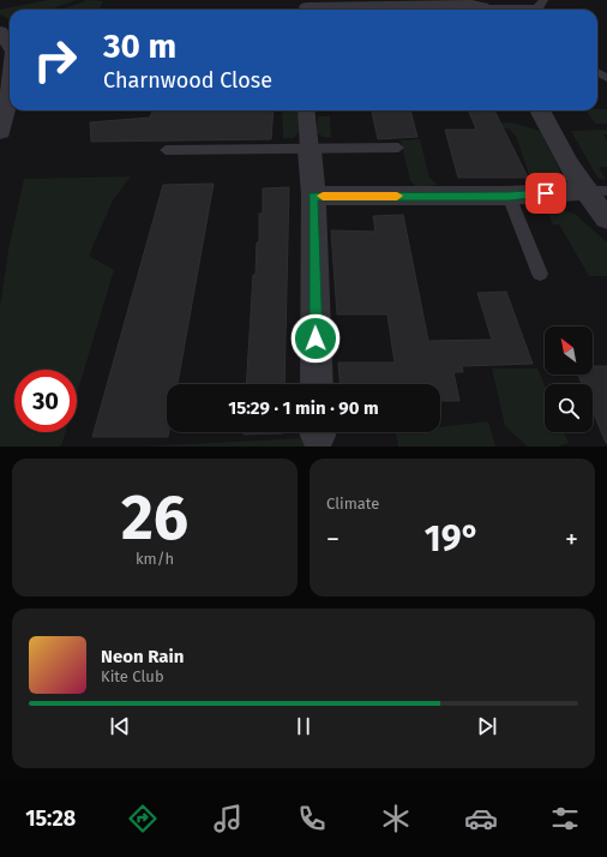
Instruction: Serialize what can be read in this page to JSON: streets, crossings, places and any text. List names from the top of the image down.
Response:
{
  "north": "top left",
  "page": {
    "turn": ["30 m", "Charnwood Close"],
    "limit": "30",
    "trip": "15:29 · 1 min · 90 m",
    "tile": [
      ["26", "km/h"],
      "Climate"
    ],
    "heat": ["−", "19°", "+"],
    "song": ["Neon Rain", "Kite Club"],
    "tabs": "15:28"
  }
}
